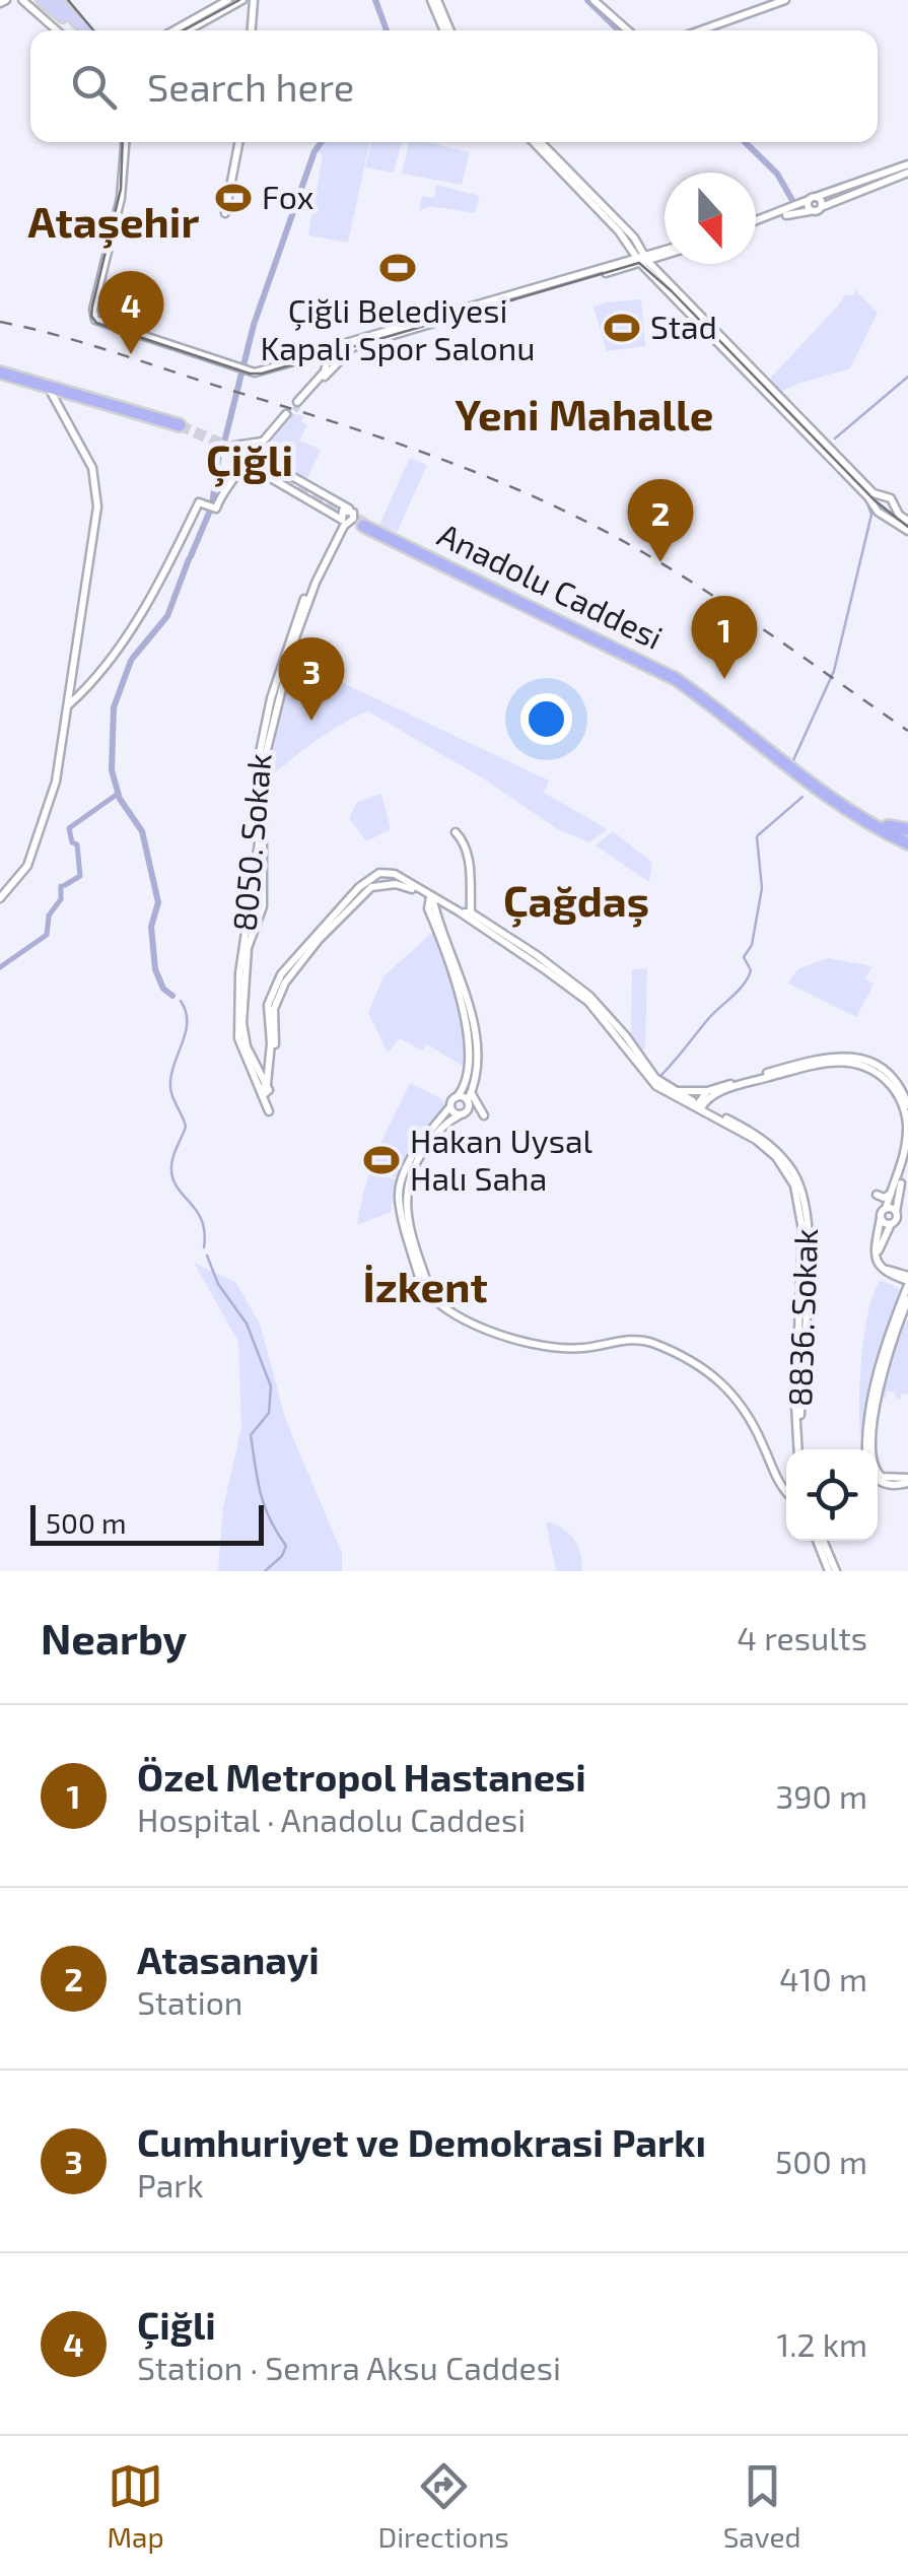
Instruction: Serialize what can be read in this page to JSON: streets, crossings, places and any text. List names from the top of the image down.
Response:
{
  "streets": {
    "highway": ["Anadolu Caddesi"],
    "street": ["8050. Sokak"]
  },
  "districts": [
    "Ataşehir",
    "Yeni Mahalle",
    "Çiğli",
    "Çağdaş",
    "İzkent"
  ],
  "places": {
    "sports": [
      "Fox",
      "Çiğli Belediyesi Kapalı Spor Salonu",
      "Stad",
      "Hakan Uysal Halı Saha"
    ]
  },
  "scale_bar": "500 m",
  "north": "bottom",
  "page": {
    "search": "Search here",
    "pins": [
      "4",
      "2",
      "1",
      "3"
    ],
    "scale": "500 m",
    "heading": ["Nearby", "4 results"],
    "list": [
      {
        "mark": "1",
        "name": "Özel Metropol Hastanesi",
        "note": "Hospital · Anadolu Caddesi",
        "value": "390 m"
      },
      {
        "mark": "2",
        "name": "Atasanayi",
        "note": "Station",
        "value": "410 m"
      },
      {
        "mark": "3",
        "name": "Cumhuriyet ve Demokrasi Parkı",
        "note": "Park",
        "value": "500 m"
      },
      {
        "mark": "4",
        "name": "Çiğli",
        "note": "Station · Semra Aksu Caddesi",
        "value": "1.2 km"
      }
    ],
    "nav": ["Map", "Directions", "Saved"]
  }
}
